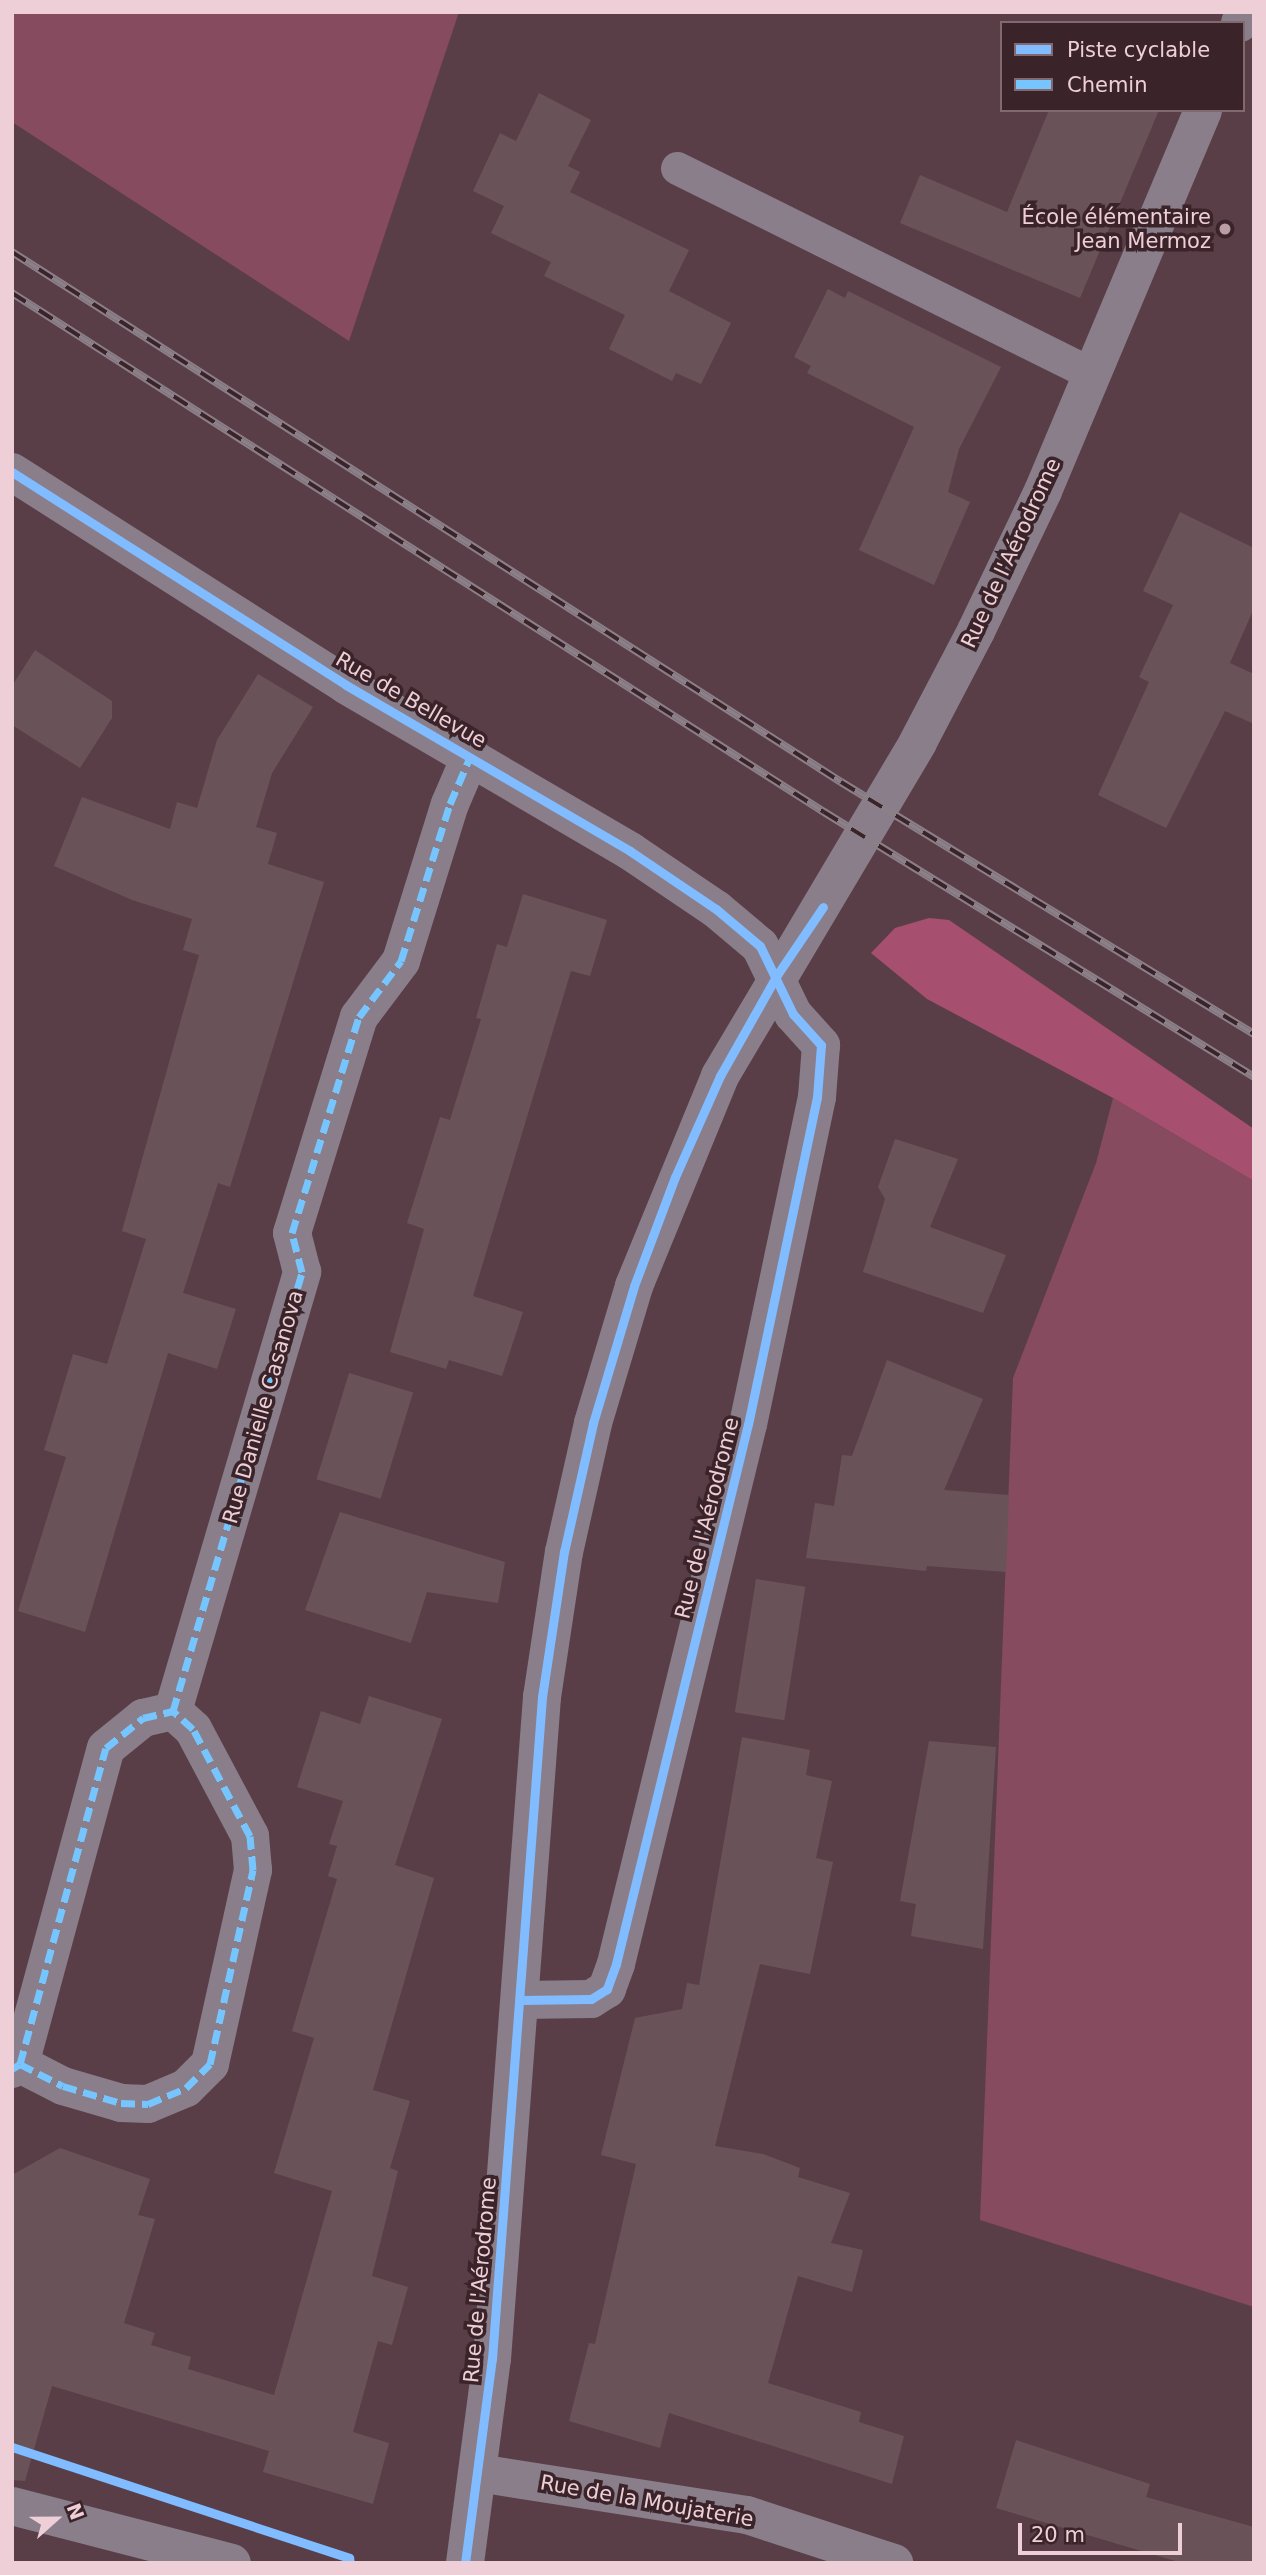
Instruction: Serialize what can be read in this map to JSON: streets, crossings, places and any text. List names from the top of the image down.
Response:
{
  "streets": {
    "street": [
      "Rue de l'Aérodrome",
      "Rue de Bellevue",
      "Rue Danielle Casanova",
      "Rue de la Moujaterie"
    ]
  },
  "crossings": [
    ["Rue de l'Aérodrome", "Rue de Bellevue"],
    ["Rue de l'Aérodrome", "Rue de la Moujaterie"],
    ["Rue de Bellevue", "Rue Danielle Casanova"]
  ],
  "places": ["École élémentaire Jean Mermoz"],
  "legend": ["Piste cyclable", "Chemin"],
  "scale_bar": "20 m",
  "north": "right"
}
